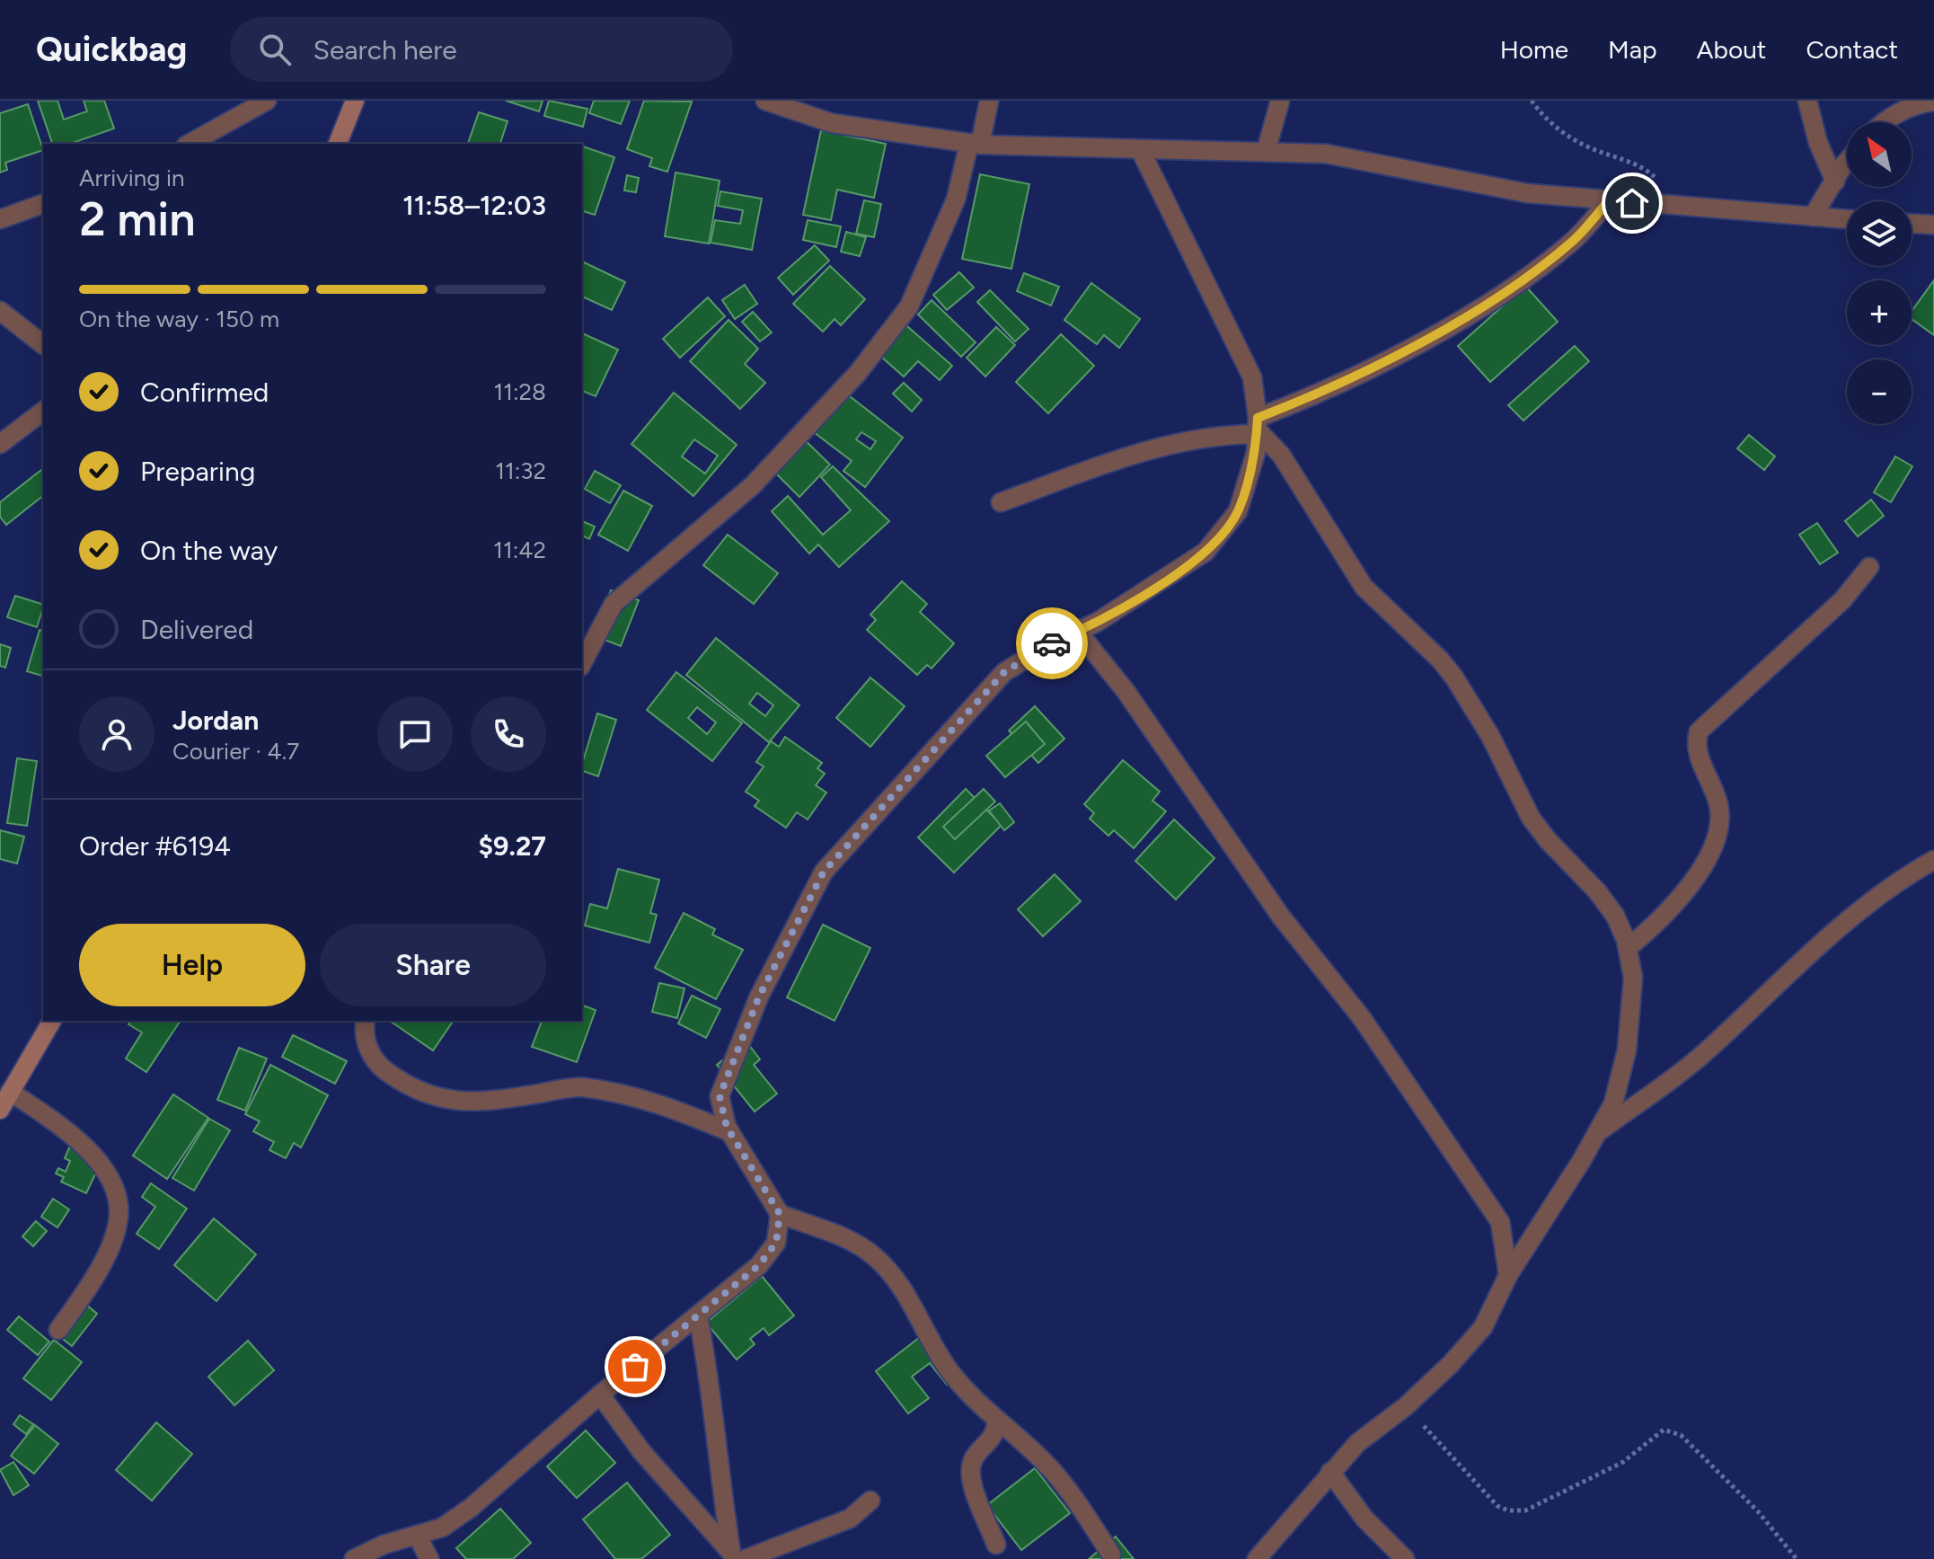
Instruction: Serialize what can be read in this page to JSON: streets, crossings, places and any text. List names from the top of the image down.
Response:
{
  "north": "top left",
  "page": {
    "header": "Quickbag",
    "search": "Search here",
    "nav": [
      "Home",
      "Map",
      "About",
      "Contact"
    ],
    "map_buttons": ["+", "−"],
    "heading": ["2 min", "Arriving in", "11:58–12:03"],
    "panel": [
      "Jordan",
      "Courier · 4.7",
      "Order #6194",
      "$9.27"
    ],
    "bar": "On the way · 150 m",
    "list": [
      ["Confirmed", "11:28"],
      ["Preparing", "11:32"],
      ["On the way", "11:42"],
      "Delivered"
    ],
    "buttons": ["Help", "Share"]
  }
}
